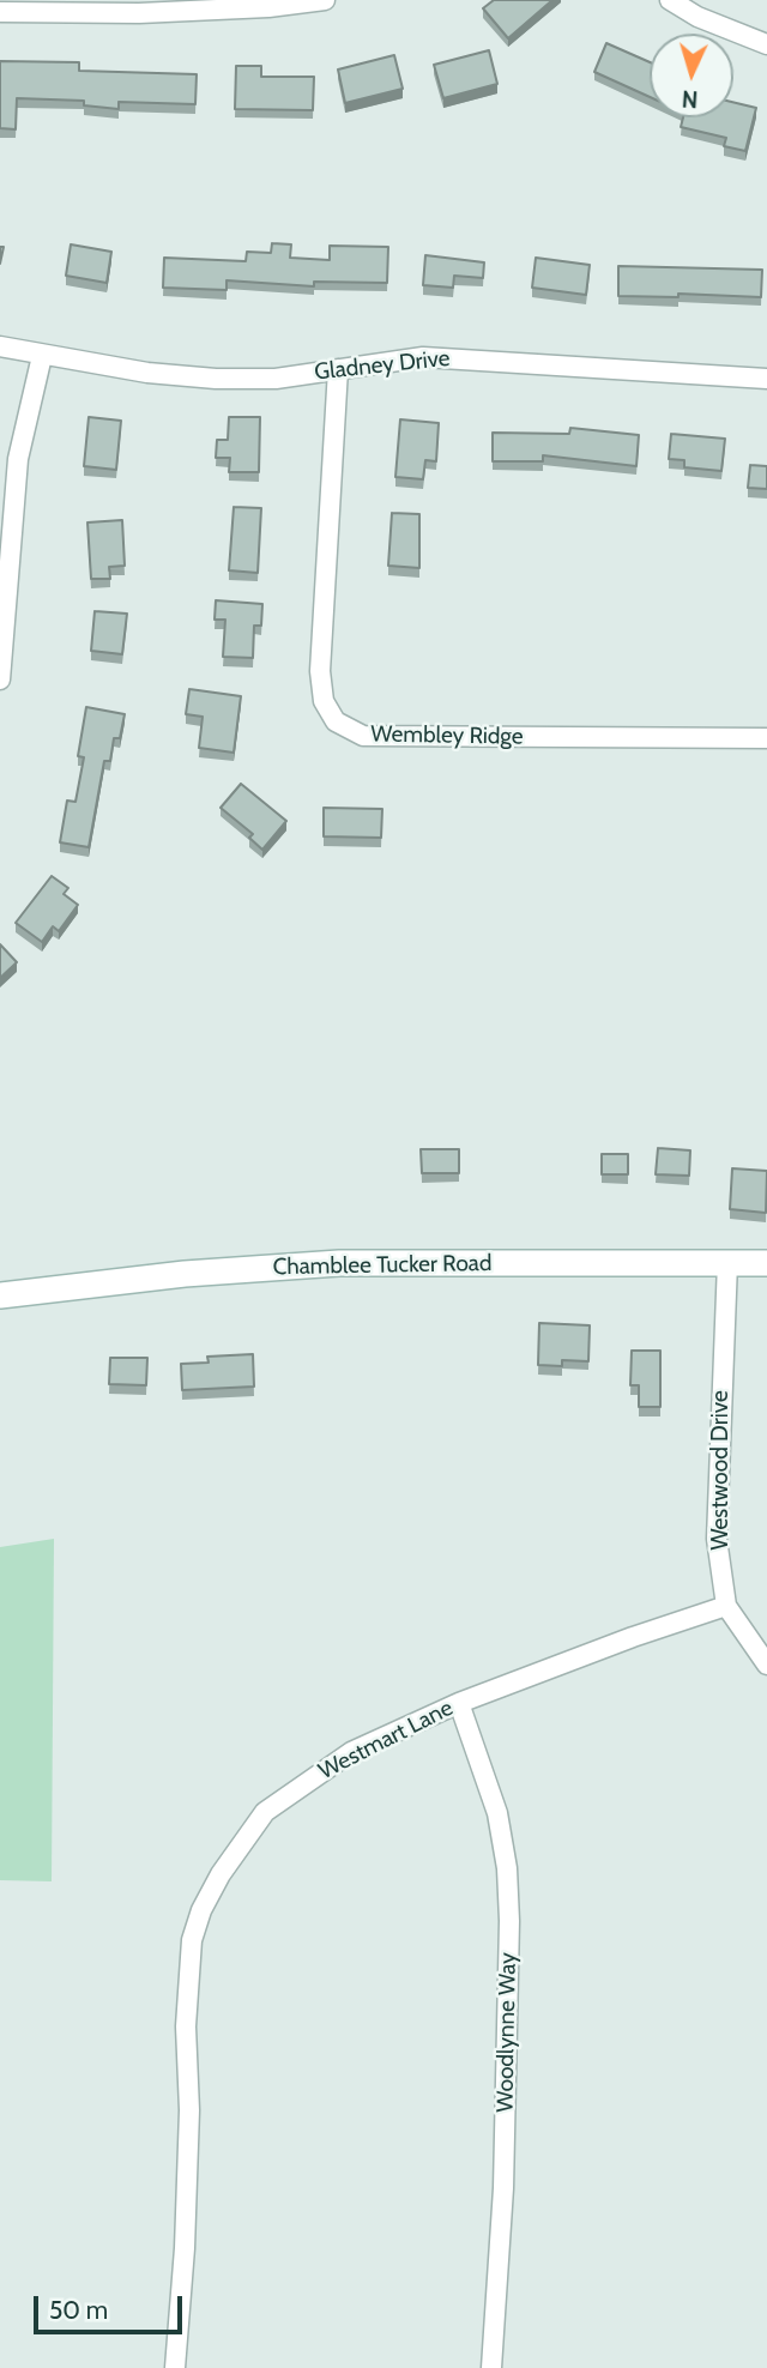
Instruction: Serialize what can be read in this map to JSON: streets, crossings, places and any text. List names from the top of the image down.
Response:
{
  "streets": {
    "main road": ["Chamblee Tucker Road"],
    "street": [
      "Gladney Drive",
      "Wembley Ridge",
      "Westwood Drive",
      "Westmart Lane",
      "Woodlynne Way"
    ]
  },
  "crossings": [
    ["Gladney Drive", "Wembley Ridge"],
    ["Chamblee Tucker Road", "Westwood Drive"],
    ["Westwood Drive", "Westmart Lane"],
    ["Westmart Lane", "Woodlynne Way"]
  ],
  "scale_bar": "50 m",
  "north": "bottom"
}
